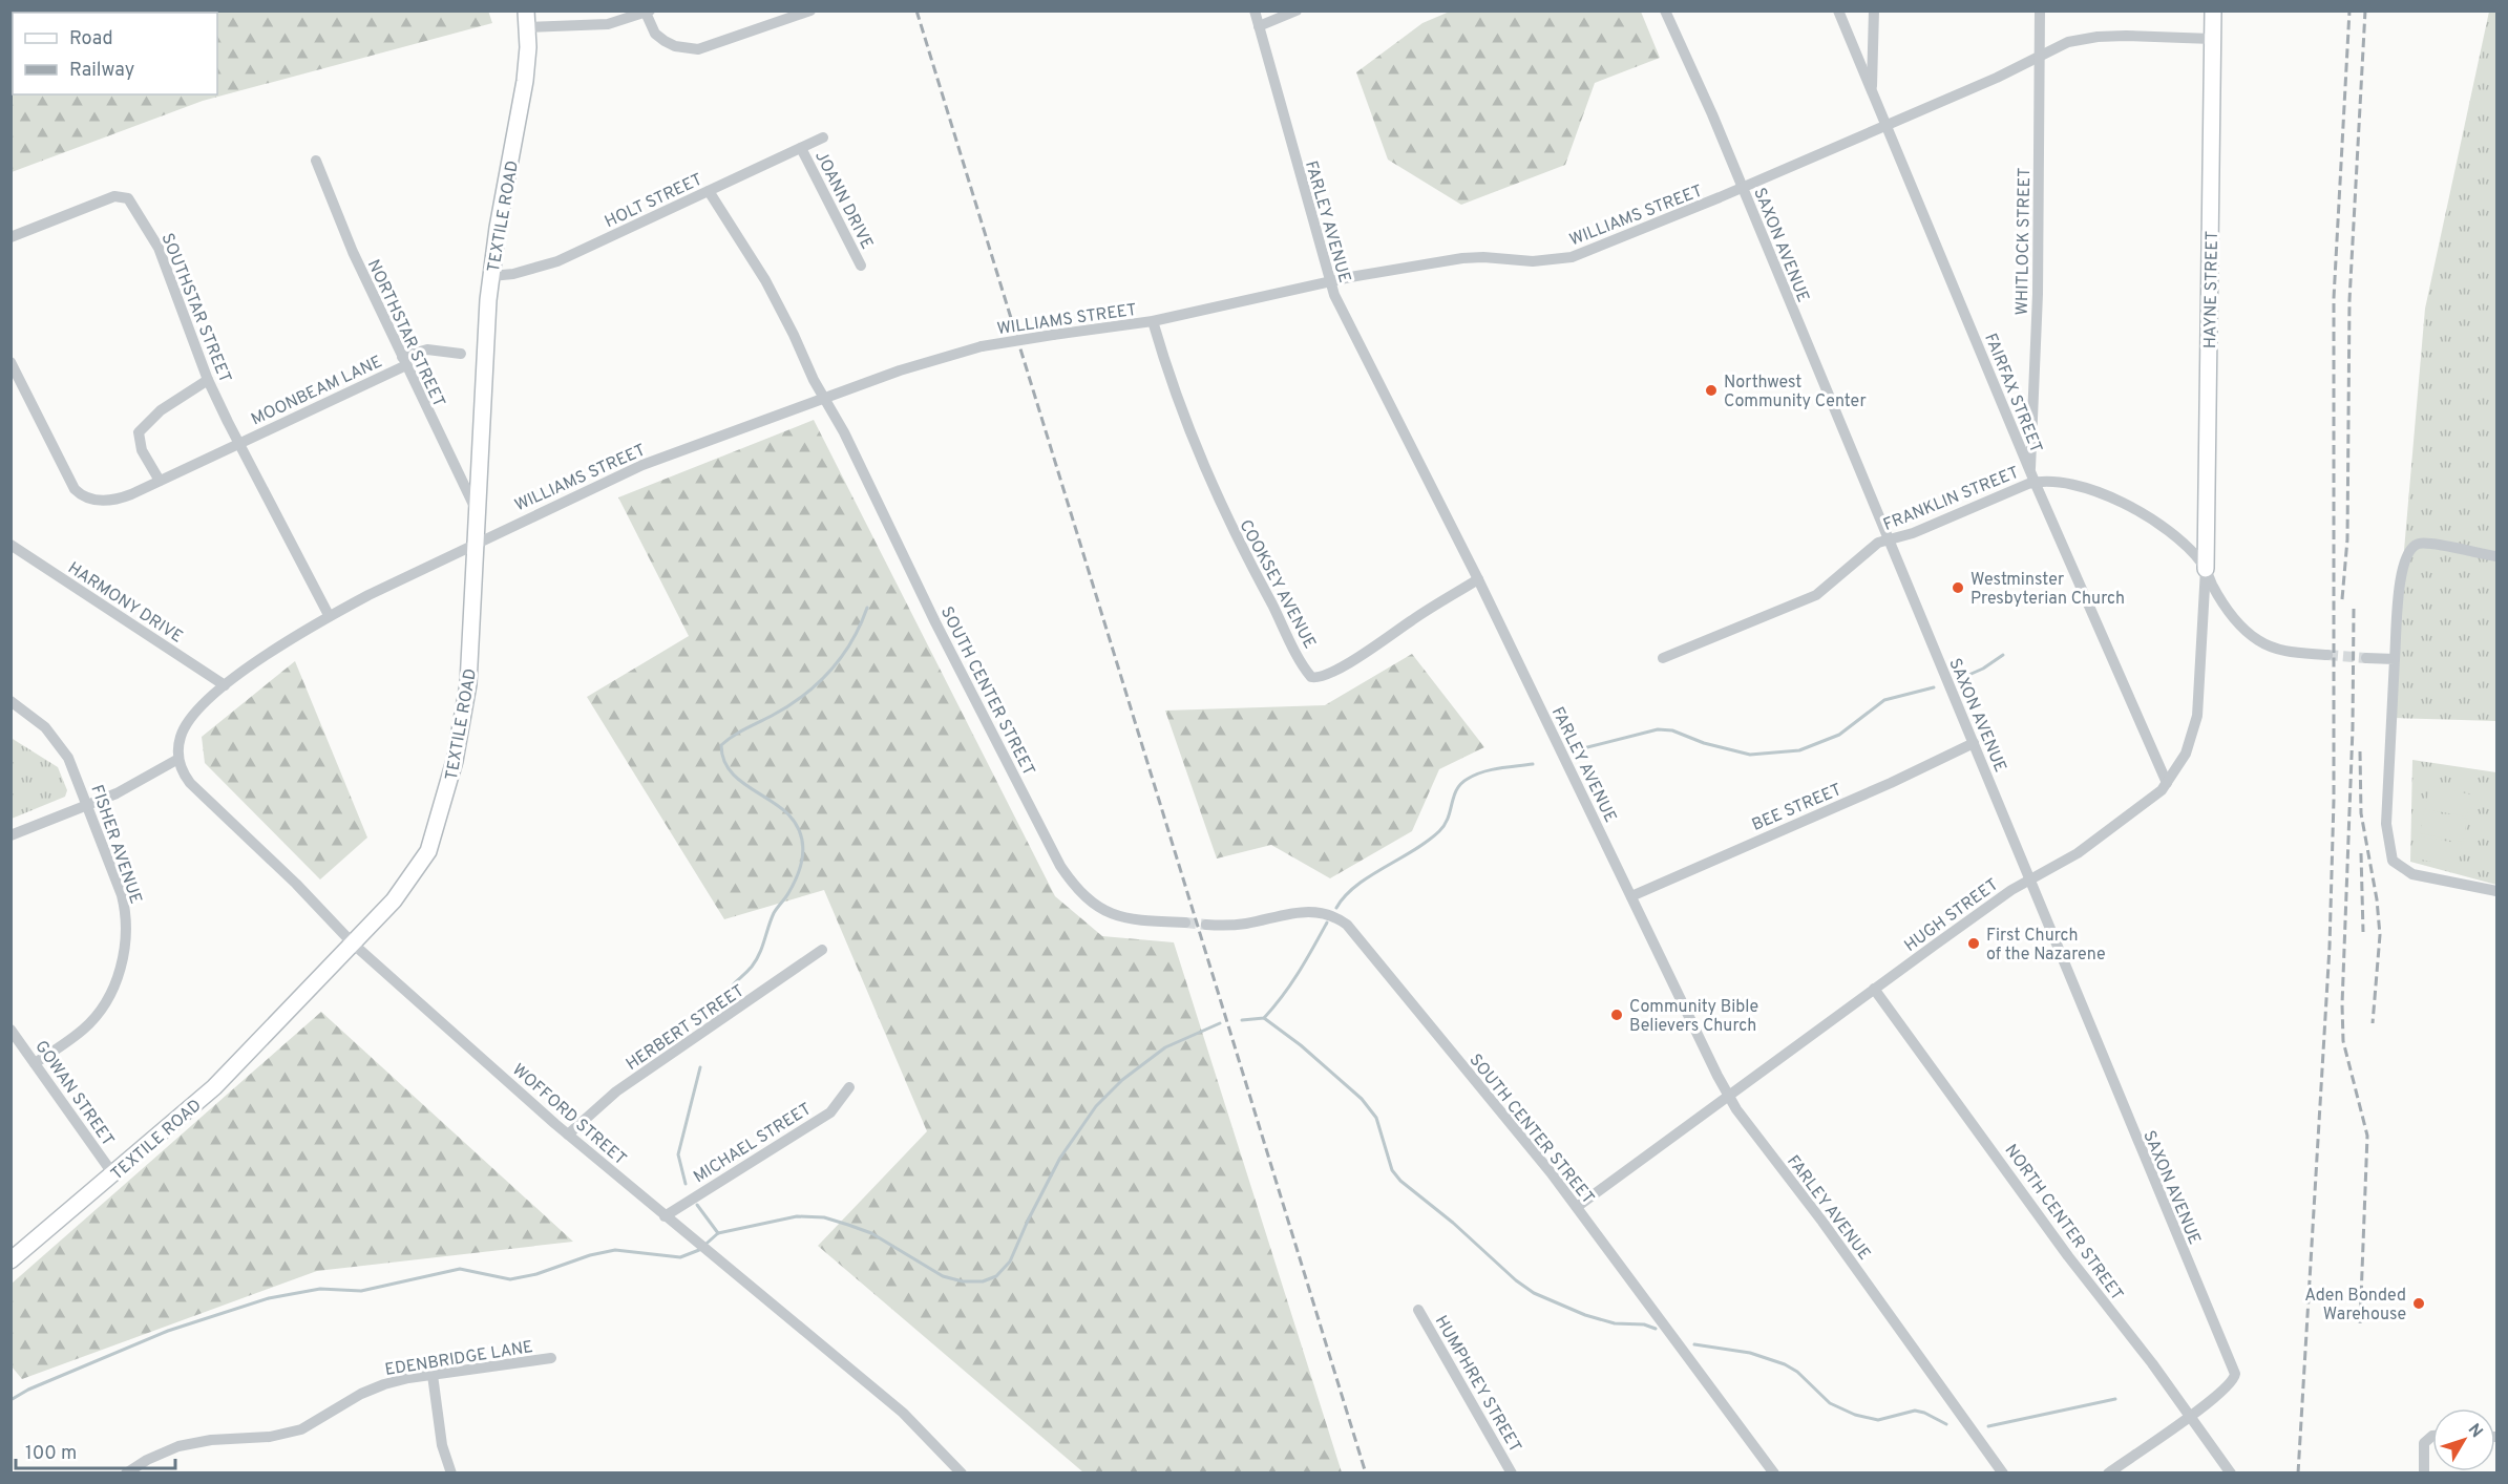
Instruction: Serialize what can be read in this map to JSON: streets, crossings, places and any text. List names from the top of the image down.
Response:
{
  "streets": {
    "street": [
      "HOLT STREET",
      "JOANN DRIVE",
      "WILLIAMS STREET",
      "TEXTILE ROAD",
      "FARLEY AVENUE",
      "WHITLOCK STREET",
      "SAXON AVENUE",
      "HAYNE STREET",
      "SOUTHSTAR STREET",
      "NORTHSTAR STREET",
      "MOONBEAM LANE",
      "FAIRFAX STREET",
      "FRANKLIN STREET",
      "COOKSEY AVENUE",
      "HARMONY DRIVE",
      "SOUTH CENTER STREET",
      "BEE STREET",
      "FISHER AVENUE",
      "HUGH STREET",
      "HERBERT STREET",
      "GOWAN STREET",
      "WOFFORD STREET",
      "MICHAEL STREET",
      "NORTH CENTER STREET",
      "EDENBRIDGE LANE",
      "HUMPHREY STREET"
    ]
  },
  "crossings": [
    ["HOLT STREET", "JOANN DRIVE"],
    ["HOLT STREET", "TEXTILE ROAD"],
    ["HOLT STREET", "SOUTH CENTER STREET"],
    ["WILLIAMS STREET", "TEXTILE ROAD"],
    ["WILLIAMS STREET", "FARLEY AVENUE"],
    ["WILLIAMS STREET", "WHITLOCK STREET"],
    ["WILLIAMS STREET", "SAXON AVENUE"],
    ["WILLIAMS STREET", "HAYNE STREET"],
    ["WILLIAMS STREET", "SOUTHSTAR STREET"],
    ["WILLIAMS STREET", "FAIRFAX STREET"],
    ["WILLIAMS STREET", "COOKSEY AVENUE"],
    ["WILLIAMS STREET", "HARMONY DRIVE"],
    ["WILLIAMS STREET", "SOUTH CENTER STREET"],
    ["WILLIAMS STREET", "WOFFORD STREET"],
    ["TEXTILE ROAD", "NORTHSTAR STREET"],
    ["TEXTILE ROAD", "GOWAN STREET"],
    ["TEXTILE ROAD", "WOFFORD STREET"],
    ["FARLEY AVENUE", "COOKSEY AVENUE"],
    ["FARLEY AVENUE", "BEE STREET"],
    ["FARLEY AVENUE", "HUGH STREET"],
    ["WHITLOCK STREET", "FAIRFAX STREET"],
    ["WHITLOCK STREET", "FRANKLIN STREET"],
    ["SAXON AVENUE", "FRANKLIN STREET"],
    ["SAXON AVENUE", "BEE STREET"],
    ["SAXON AVENUE", "HUGH STREET"],
    ["SAXON AVENUE", "NORTH CENTER STREET"],
    ["HAYNE STREET", "FRANKLIN STREET"],
    ["HAYNE STREET", "HUGH STREET"],
    ["SOUTHSTAR STREET", "MOONBEAM LANE"],
    ["NORTHSTAR STREET", "MOONBEAM LANE"],
    ["FAIRFAX STREET", "FRANKLIN STREET"],
    ["FAIRFAX STREET", "HUGH STREET"],
    ["FRANKLIN STREET", "HUGH STREET"],
    ["SOUTH CENTER STREET", "HUGH STREET"],
    ["FISHER AVENUE", "GOWAN STREET"],
    ["HUGH STREET", "NORTH CENTER STREET"],
    ["HERBERT STREET", "WOFFORD STREET"],
    ["WOFFORD STREET", "MICHAEL STREET"]
  ],
  "places": [
    "Northwest Community Center",
    "Westminster Presbyterian Church",
    "First Church of the Nazarene",
    "Community Bible Believers Church",
    "Aden Bonded Warehouse"
  ],
  "legend": ["Road", "Railway"],
  "scale_bar": "100 m",
  "north": "top right"
}
